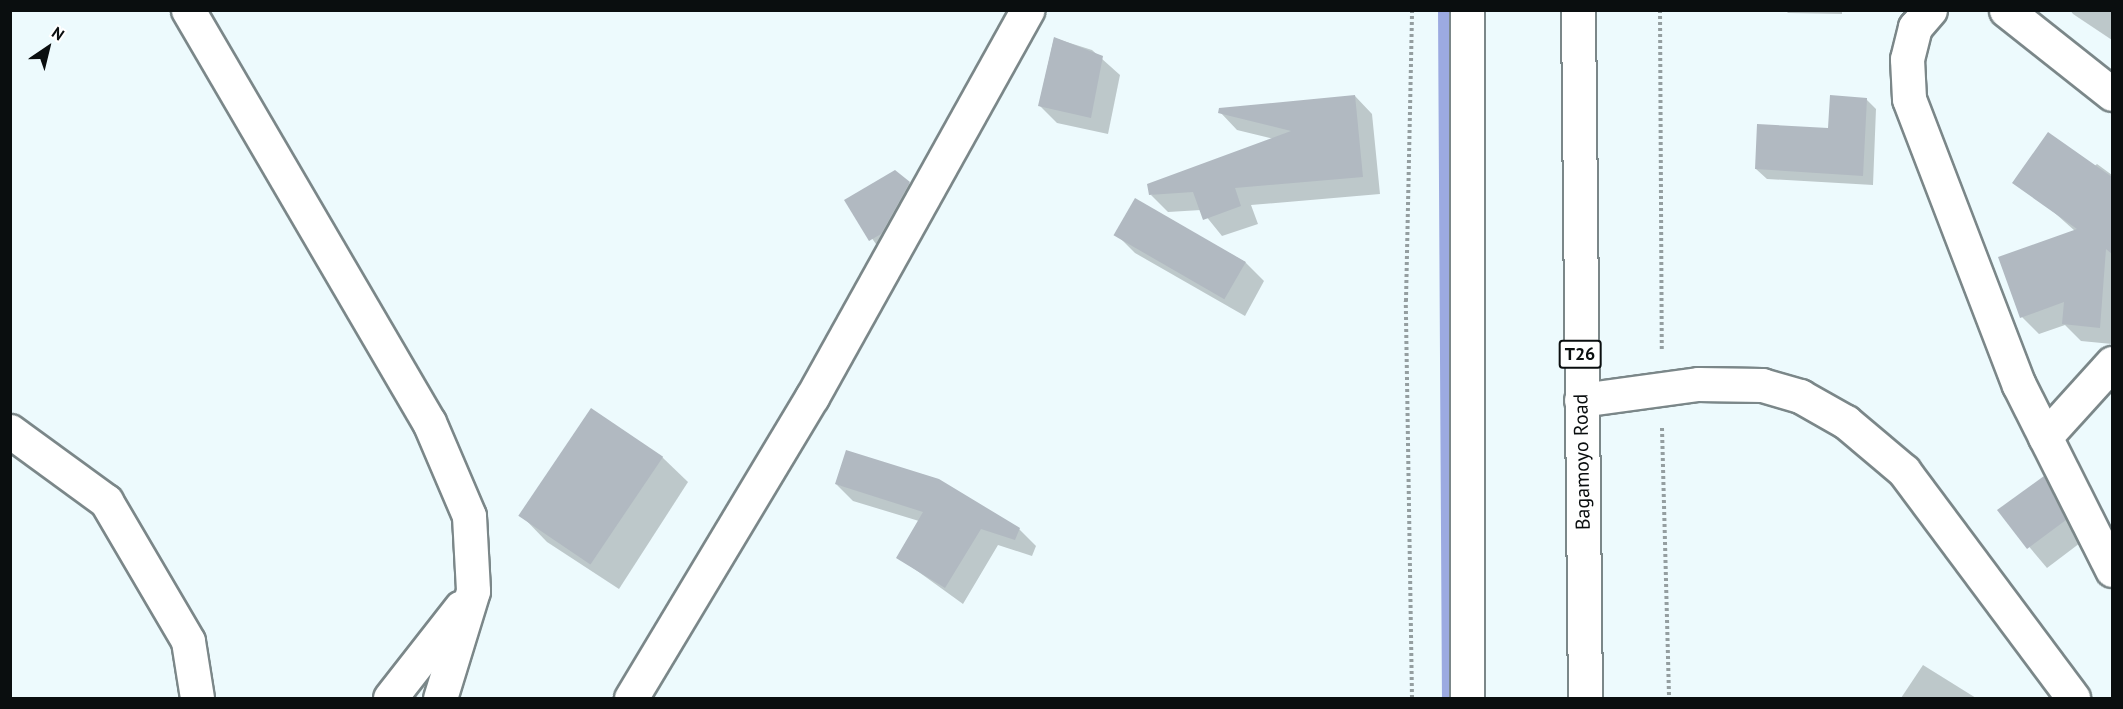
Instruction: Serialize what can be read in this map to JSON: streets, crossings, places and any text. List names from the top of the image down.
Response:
{
  "streets": {
    "main road": ["T26", "Bagamoyo Road"]
  },
  "north": "top right"
}
